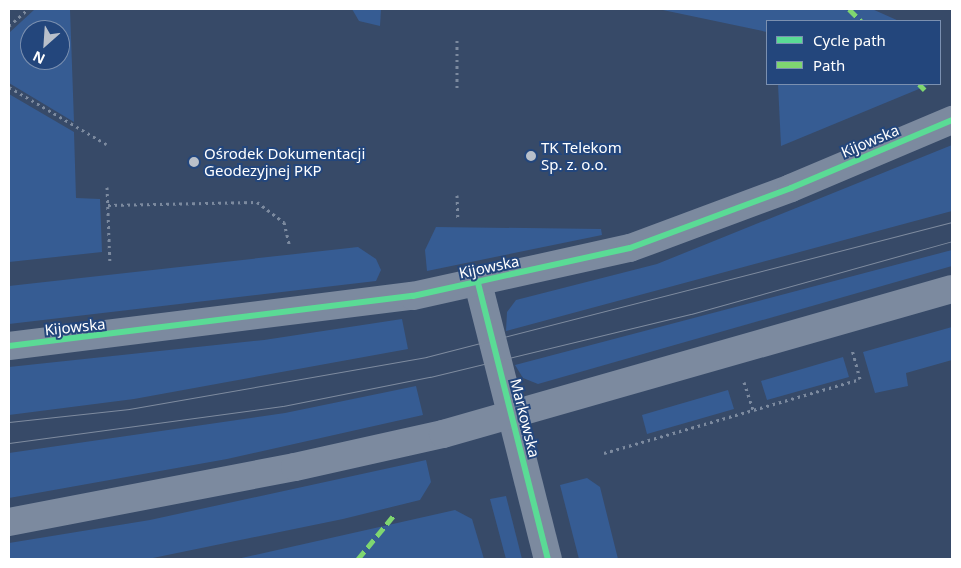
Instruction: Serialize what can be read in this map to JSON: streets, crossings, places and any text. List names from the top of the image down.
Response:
{
  "streets": {
    "street": ["Kijowska", "Markowska"]
  },
  "crossings": [
    ["Kijowska", "Markowska"]
  ],
  "places": ["TK Telekom Sp. z. o.o.", "Ośrodek Dokumentacji Geodezyjnej PKP"],
  "legend": ["Cycle path", "Path"],
  "north": "bottom left"
}
